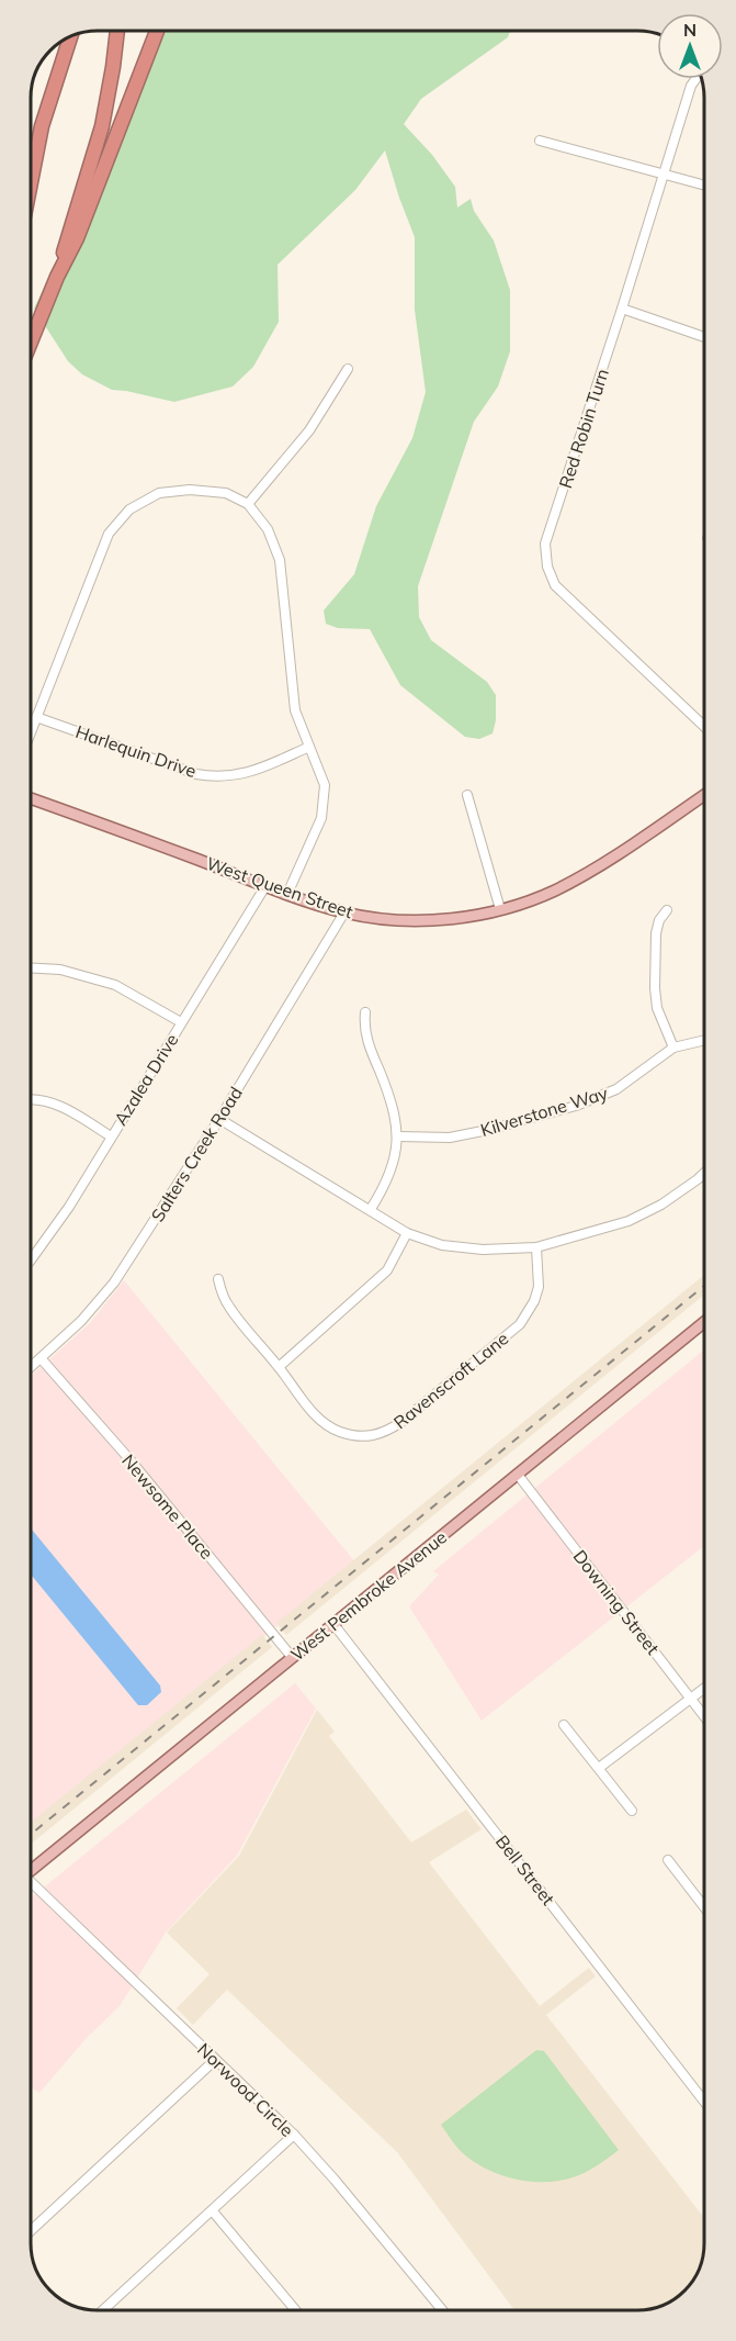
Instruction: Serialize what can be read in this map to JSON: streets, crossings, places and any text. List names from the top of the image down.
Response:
{
  "streets": {
    "main road": ["West Queen Street", "West Pembroke Avenue"],
    "street": [
      "Red Robin Turn",
      "Harlequin Drive",
      "Azalea Drive",
      "Kilverstone Way",
      "Salters Creek Road",
      "Ravenscroft Lane",
      "Newsome Place",
      "Downing Street",
      "Bell Street",
      "Norwood Circle"
    ]
  },
  "crossings": [
    ["West Queen Street", "Azalea Drive"],
    ["West Queen Street", "Salters Creek Road"],
    ["Salters Creek Road", "Newsome Place"],
    ["Newsome Place", "West Pembroke Avenue"],
    ["West Pembroke Avenue", "Downing Street"],
    ["West Pembroke Avenue", "Bell Street"]
  ],
  "north": "top"
}
